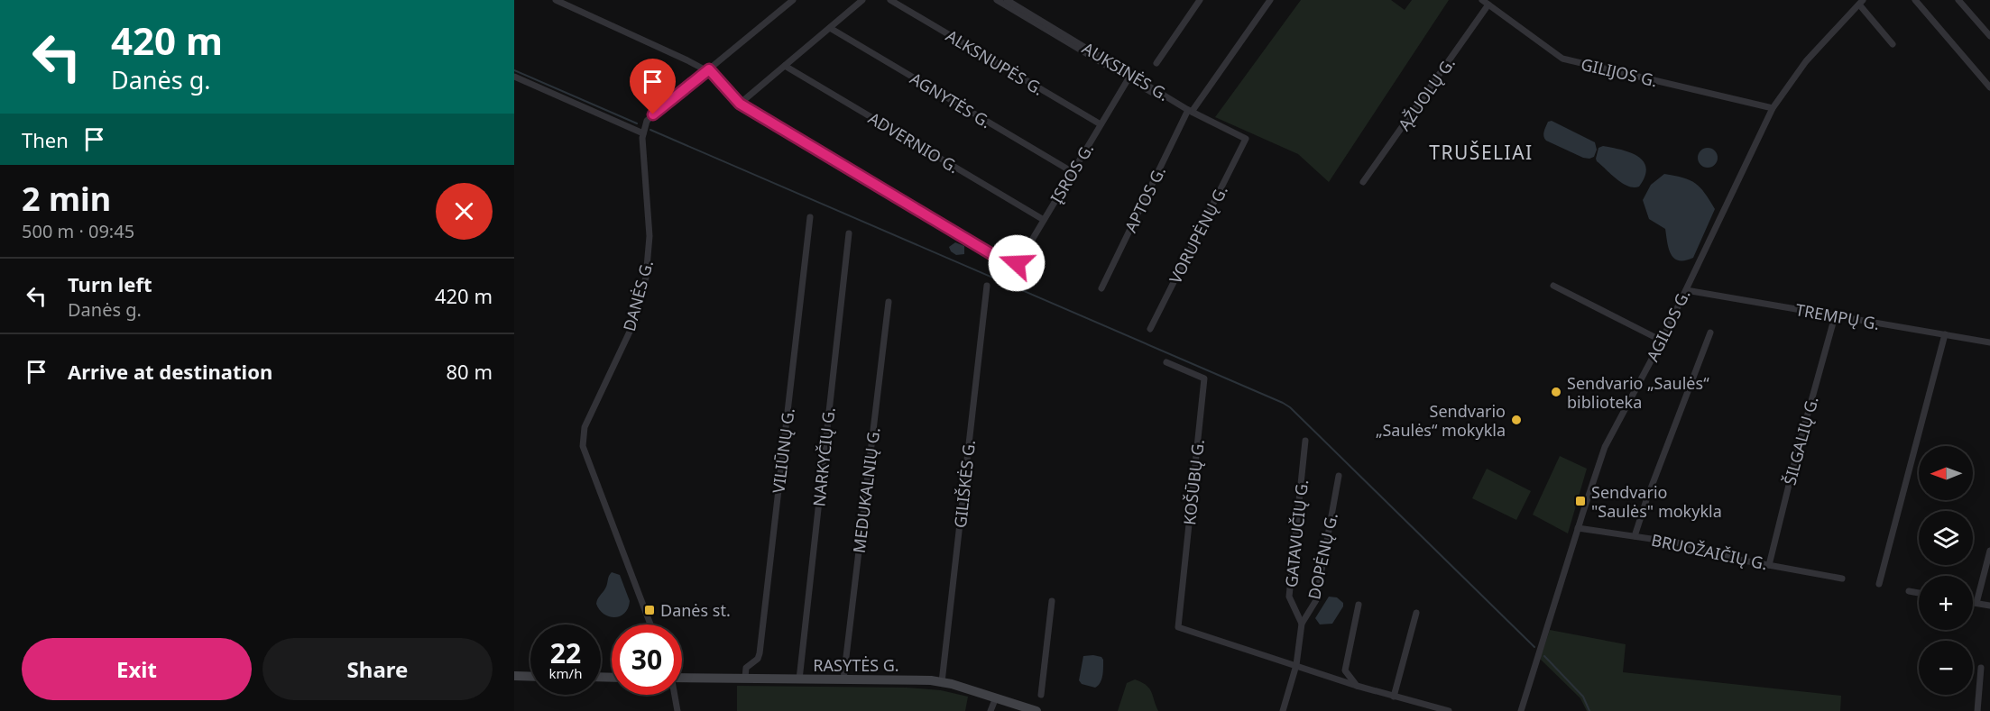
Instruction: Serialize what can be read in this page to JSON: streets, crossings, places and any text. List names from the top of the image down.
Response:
{
  "streets": {
    "main road": ["RASYTĖS G."],
    "street": [
      "ALKSNUPĖS G.",
      "AUKSINĖS G.",
      "GILIJOS G.",
      "ĄŽUOLŲ G.",
      "AGNYTĖS G.",
      "ADVERNIO G.",
      "ĮSROS G.",
      "APTOS G.",
      "VORUPĖNŲ G.",
      "DANĖS G.",
      "TREMPŲ G.",
      "AGILOS G.",
      "ŠILGALIŲ G.",
      "VILIŪNŲ G.",
      "NARKYČIŲ G.",
      "KOŠŪBŲ G.",
      "GILIŠKĖS G.",
      "MEDUKALNIŲ G.",
      "GATAVUČIŲ G.",
      "BRUOŽAIČIŲ G.",
      "DOPĖNŲ G."
    ]
  },
  "crossings": [
    ["ALKSNUPĖS G.", "ĮSROS G."],
    ["AUKSINĖS G.", "APTOS G."],
    ["AUKSINĖS G.", "VORUPĖNŲ G."],
    ["GILIJOS G.", "ĄŽUOLŲ G."],
    ["GILIJOS G.", "AGILOS G."],
    ["AGNYTĖS G.", "ĮSROS G."],
    ["ADVERNIO G.", "ĮSROS G."],
    ["TREMPŲ G.", "AGILOS G."],
    ["TREMPŲ G.", "ŠILGALIŲ G."],
    ["AGILOS G.", "BRUOŽAIČIŲ G."],
    ["ŠILGALIŲ G.", "BRUOŽAIČIŲ G."],
    ["VILIŪNŲ G.", "RASYTĖS G."],
    ["NARKYČIŲ G.", "RASYTĖS G."],
    ["KOŠŪBŲ G.", "DOPĖNŲ G."],
    ["GILIŠKĖS G.", "RASYTĖS G."],
    ["MEDUKALNIŲ G.", "RASYTĖS G."],
    ["GATAVUČIŲ G.", "DOPĖNŲ G."]
  ],
  "districts": ["TRUŠELIAI"],
  "places": {
    "other": ["Sendvario „Saulės“ biblioteka", "Sendvario „Saulės“ mokykla"],
    "transit": ["Sendvario \"Saulės\" mokykla", "Danės st."]
  },
  "north": "left",
  "page": {
    "turn": ["420 m", "Danės g."],
    "then": "Then",
    "heading": ["2 min", "500 m · 09:45"],
    "list": [
      {
        "name": "Turn left",
        "note": "Danės g.",
        "value": "420 m"
      },
      {
        "name": "Arrive at destination",
        "value": "80 m"
      }
    ],
    "map_buttons": ["+", "−"],
    "speed": "22 km/h",
    "limit": "30",
    "buttons": ["Exit", "Share"]
  }
}
